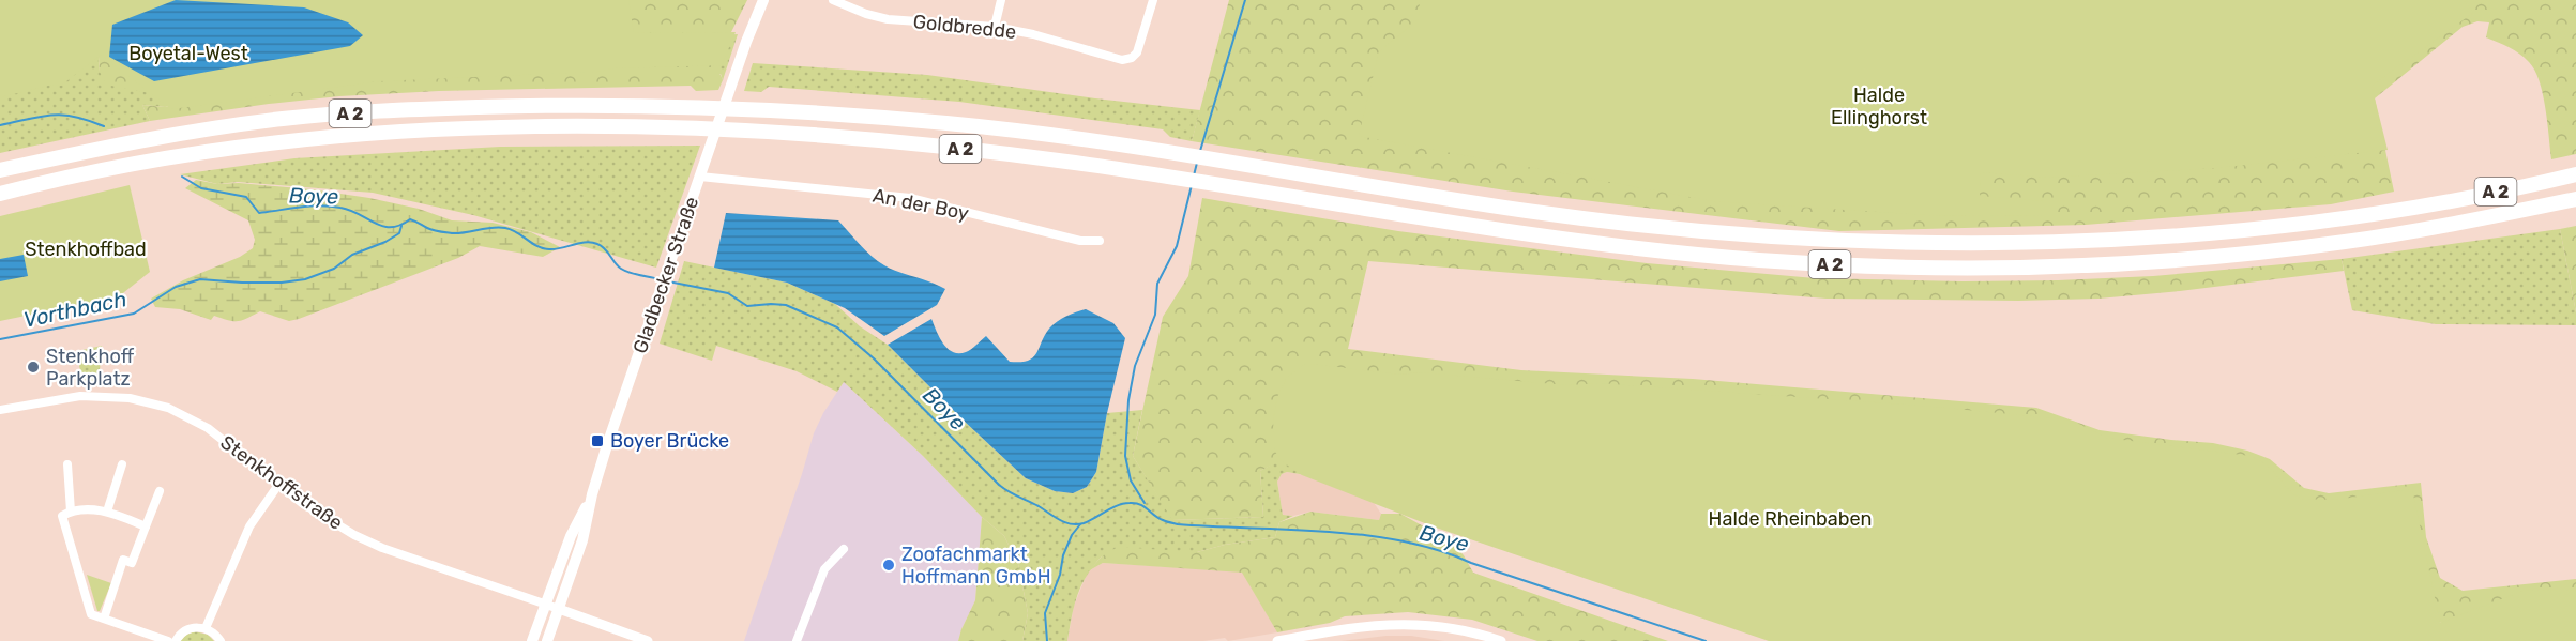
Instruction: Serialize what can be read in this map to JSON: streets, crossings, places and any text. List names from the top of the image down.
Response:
{
  "streets": {
    "highway": ["A 2"],
    "main road": ["Gladbecker Straße"],
    "street": ["Goldbredde", "An der Boy", "Stenkhoffstraße"]
  },
  "crossings": [
    ["An der Boy", "Gladbecker Straße"],
    ["Gladbecker Straße", "Stenkhoffstraße"]
  ],
  "water": ["Boye", "Vorthbach"],
  "parks": [
    "Boyetal-West",
    "Halde Ellinghorst",
    "Stenkhoffbad",
    "Halde Rheinbaben"
  ],
  "places": {
    "other": ["Stenkhoff Parkplatz", "Zoofachmarkt Hoffmann GmbH"],
    "transit": ["Boyer Brücke"]
  }
}
